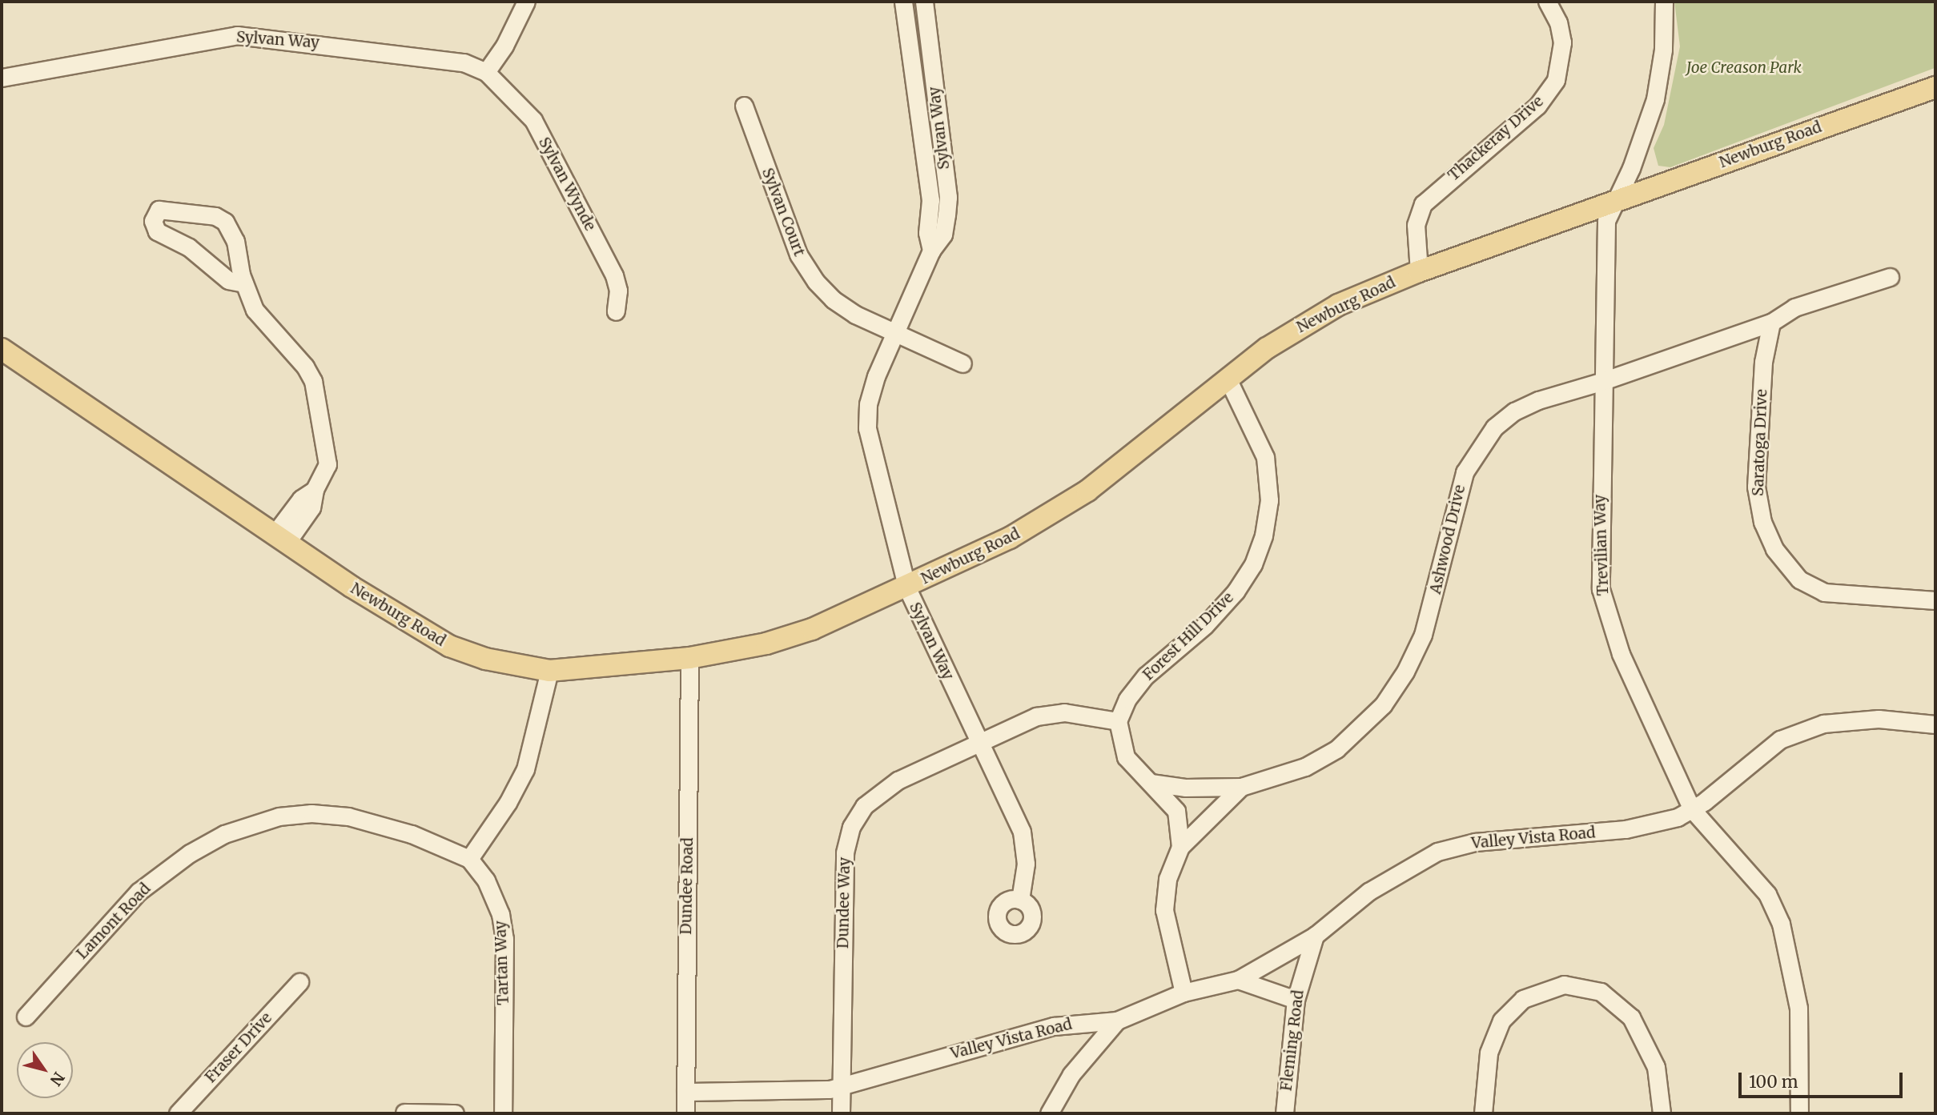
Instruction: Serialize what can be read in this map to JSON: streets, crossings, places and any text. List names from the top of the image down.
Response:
{
  "streets": {
    "main road": ["Newburg Road"],
    "street": [
      "Sylvan Way",
      "Thackeray Drive",
      "Sylvan Wynde",
      "Sylvan Court",
      "Saratoga Drive",
      "Ashwood Drive",
      "Trevilian Way",
      "Forest Hill Drive",
      "Valley Vista Road",
      "Dundee Road",
      "Dundee Way",
      "Lamont Road",
      "Tartan Way",
      "Fleming Road",
      "Fraser Drive"
    ]
  },
  "crossings": [
    ["Sylvan Way", "Newburg Road"],
    ["Sylvan Way", "Sylvan Wynde"],
    ["Sylvan Way", "Sylvan Court"],
    ["Sylvan Way", "Dundee Way"],
    ["Thackeray Drive", "Newburg Road"],
    ["Newburg Road", "Trevilian Way"],
    ["Newburg Road", "Forest Hill Drive"],
    ["Newburg Road", "Dundee Road"],
    ["Saratoga Drive", "Ashwood Drive"],
    ["Ashwood Drive", "Trevilian Way"],
    ["Ashwood Drive", "Valley Vista Road"],
    ["Trevilian Way", "Valley Vista Road"],
    ["Forest Hill Drive", "Dundee Way"],
    ["Valley Vista Road", "Dundee Road"],
    ["Valley Vista Road", "Dundee Way"],
    ["Valley Vista Road", "Fleming Road"],
    ["Lamont Road", "Tartan Way"]
  ],
  "parks": ["Joe Creason Park"],
  "scale_bar": "100 m",
  "north": "bottom right"
}
